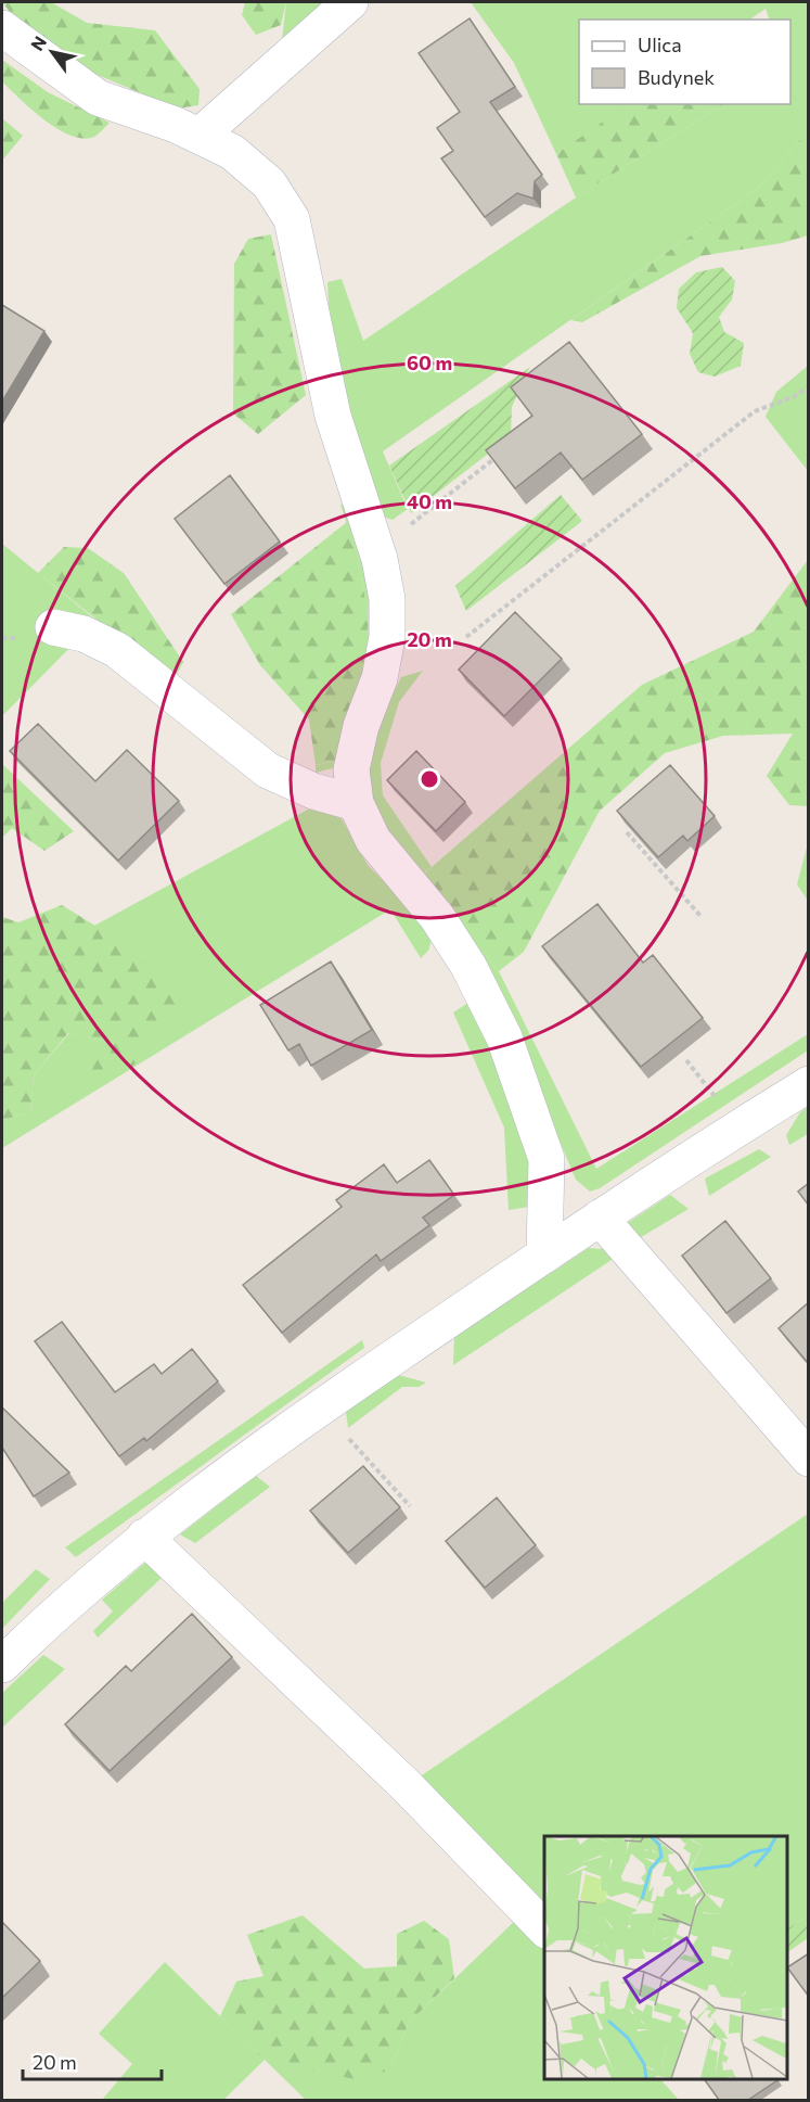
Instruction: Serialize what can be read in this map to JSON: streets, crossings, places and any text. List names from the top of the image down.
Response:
{
  "legend": ["Ulica", "Budynek"],
  "scale_bar": "20 m",
  "north": "top left",
  "rings": ["60 m", "40 m", "20 m"]
}
